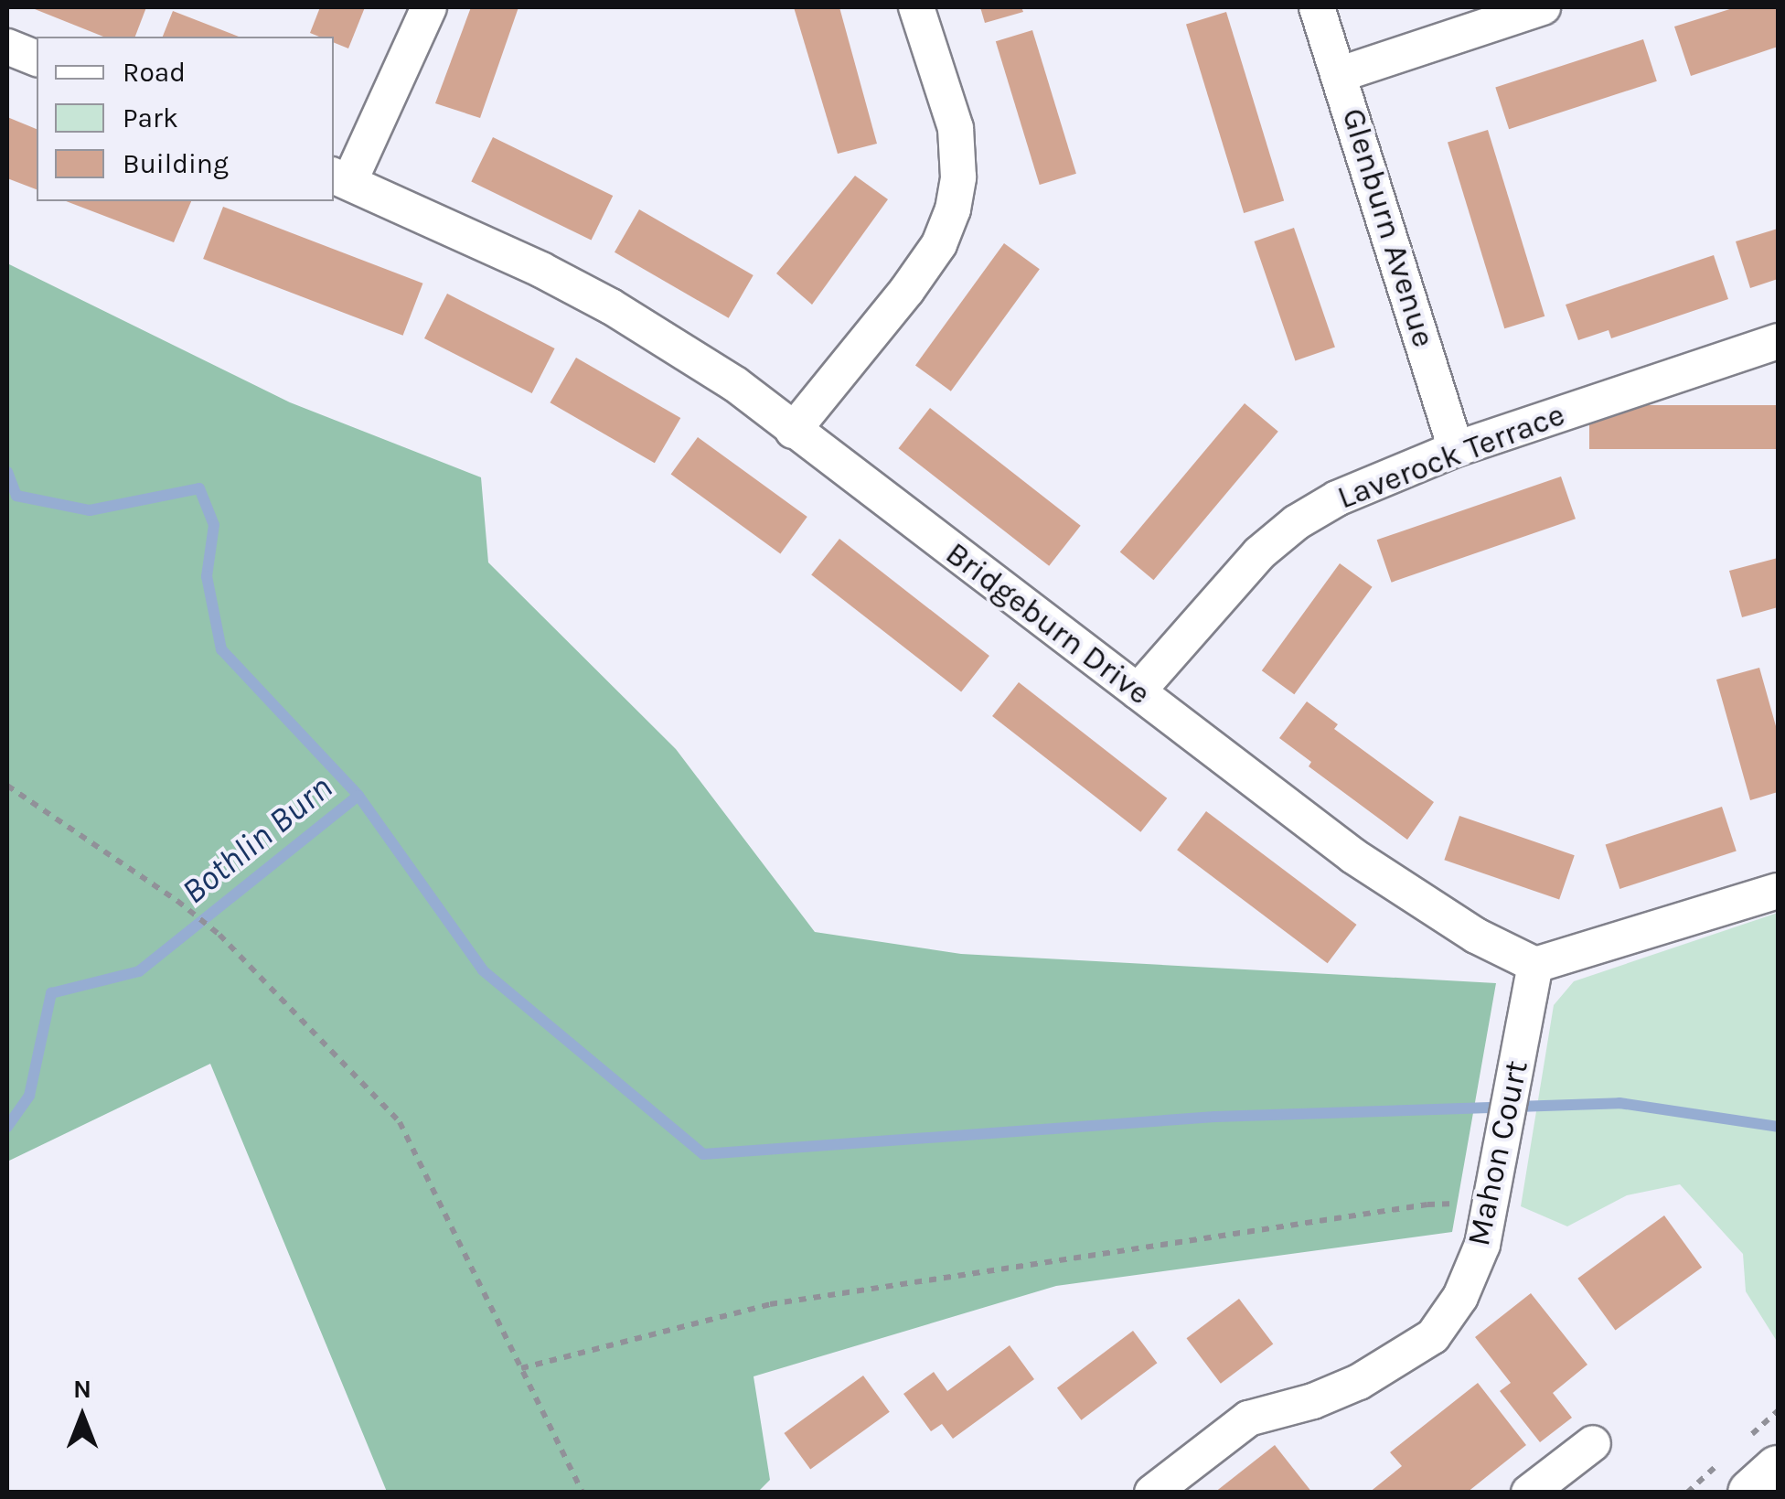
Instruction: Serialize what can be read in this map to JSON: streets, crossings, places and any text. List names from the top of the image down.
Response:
{
  "streets": {
    "street": [
      "Glenburn Avenue",
      "Laverock Terrace",
      "Bridgeburn Drive",
      "Mahon Court"
    ]
  },
  "crossings": [
    ["Glenburn Avenue", "Laverock Terrace"],
    ["Laverock Terrace", "Bridgeburn Drive"],
    ["Bridgeburn Drive", "Mahon Court"]
  ],
  "water": ["Bothlin Burn"],
  "legend": ["Road", "Park", "Building"],
  "north": "top"
}
